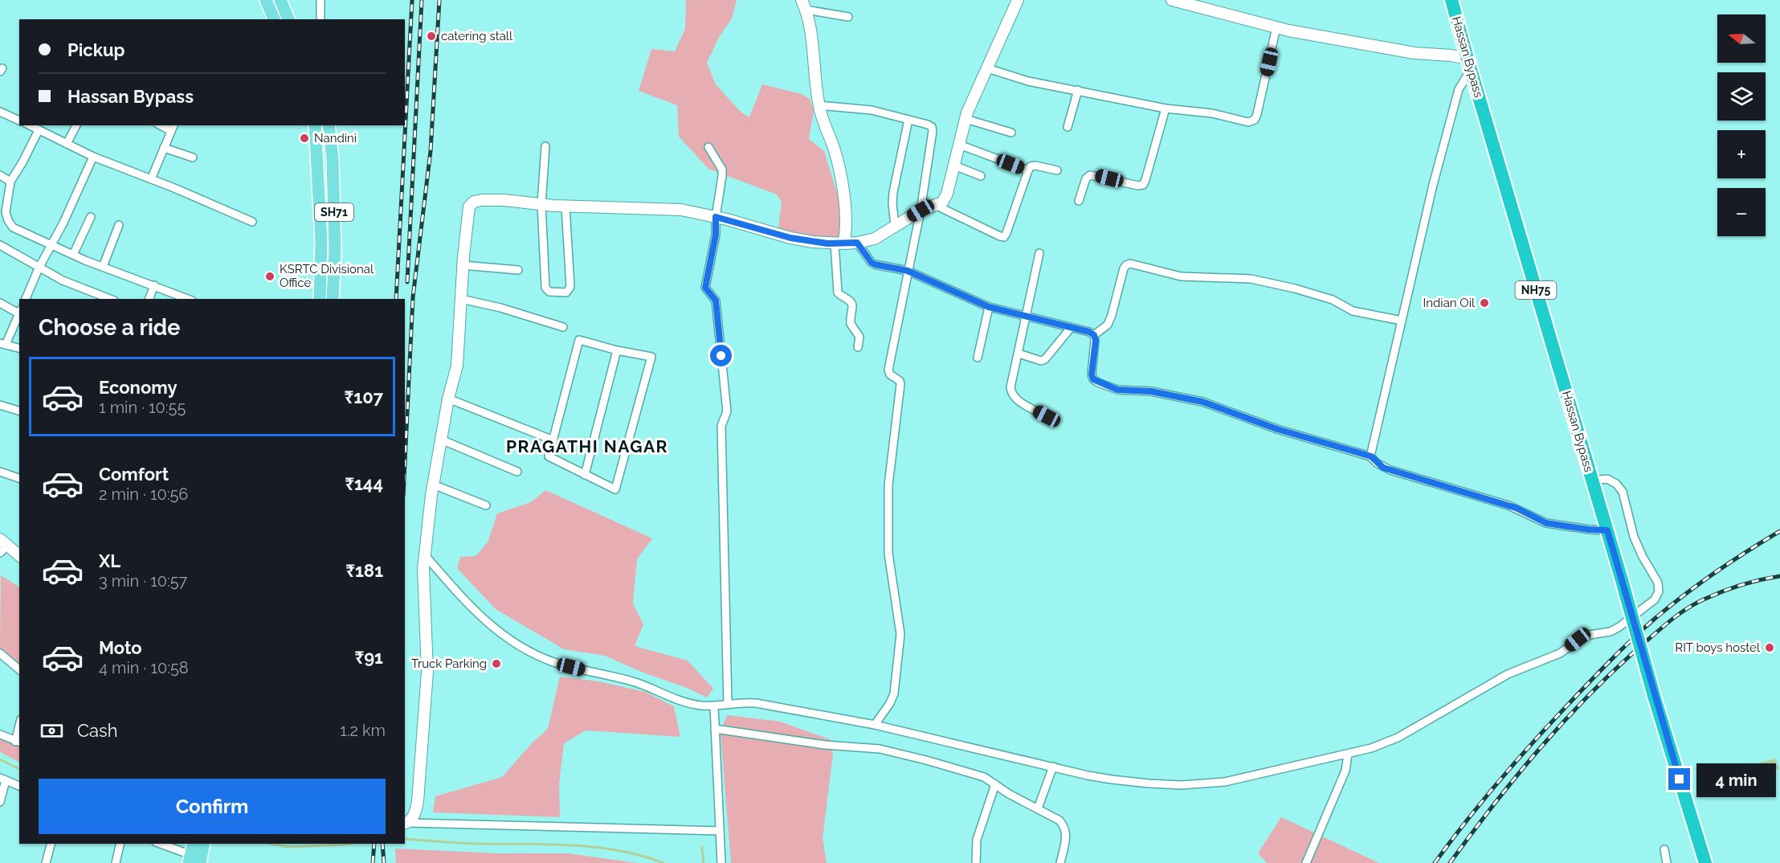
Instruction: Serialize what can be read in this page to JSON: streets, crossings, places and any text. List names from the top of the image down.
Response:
{
  "streets": {
    "highway": ["Hassan Bypass", "NH75"],
    "main road": ["SH71"]
  },
  "districts": ["PRAGATHI NAGAR"],
  "places": [
    "catering stall",
    "Nandini",
    "KSRTC Divisional Office",
    "Indian Oil",
    "RIT boys hostel",
    "Truck Parking"
  ],
  "north": "left",
  "page": {
    "map_buttons": ["+", "−"],
    "banner": ["Pickup", "Hassan Bypass"],
    "heading": "Choose a ride",
    "list": [
      {
        "name": "Economy",
        "note": "1 min · 10:55",
        "value": "₹107"
      },
      {
        "name": "Comfort",
        "note": "2 min · 10:56",
        "value": "₹144"
      },
      {
        "name": "XL",
        "note": "3 min · 10:57",
        "value": "₹181"
      },
      {
        "name": "Moto",
        "note": "4 min · 10:58",
        "value": "₹91"
      }
    ],
    "pay": ["Cash", "1.2 km"],
    "bubble": "4 min",
    "buttons": "Confirm"
  }
}
